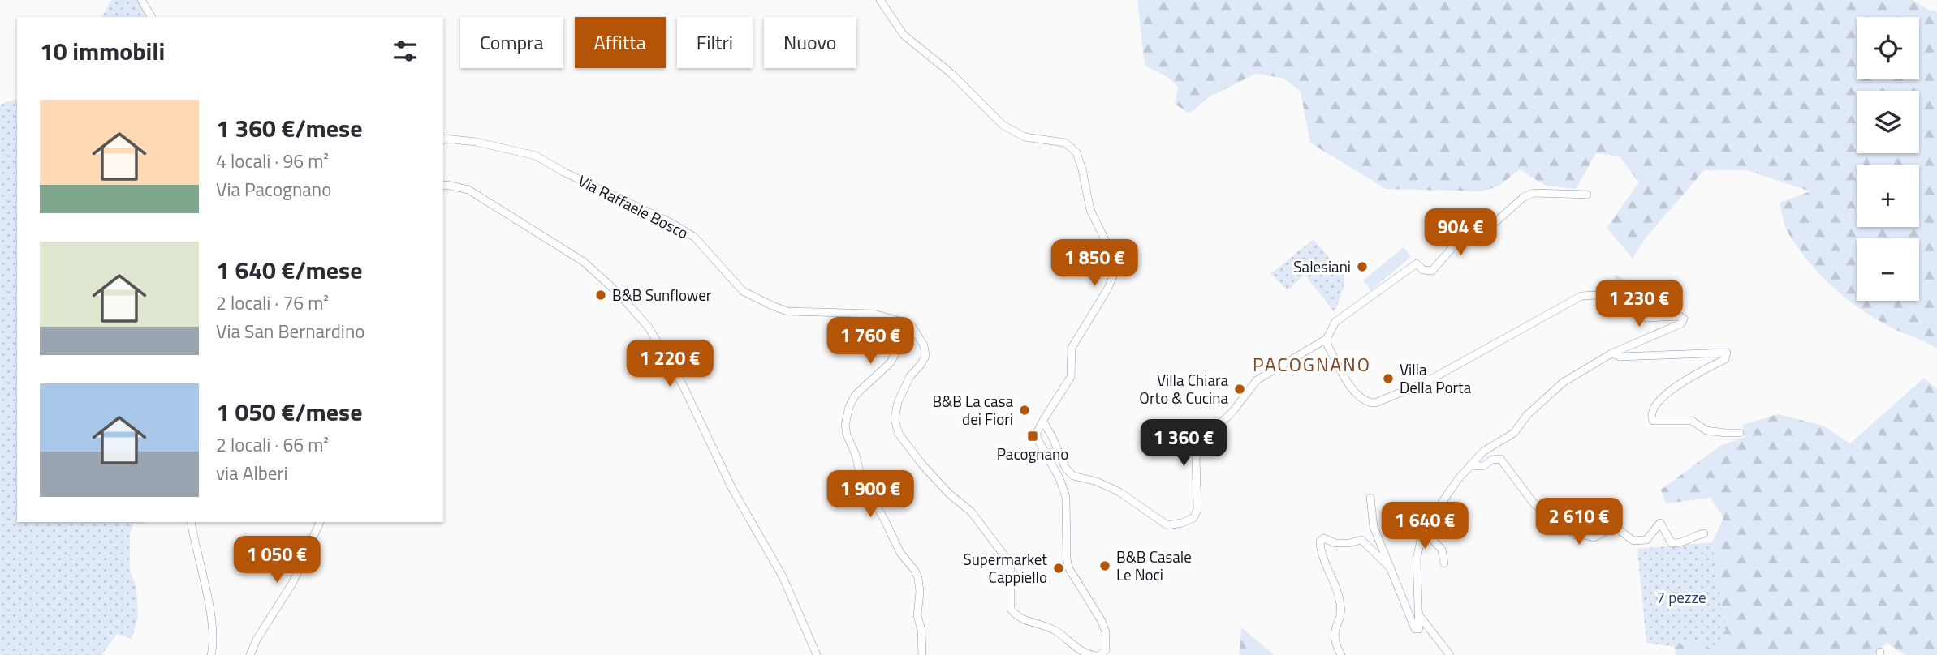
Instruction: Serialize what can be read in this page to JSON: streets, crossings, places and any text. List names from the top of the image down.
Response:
{
  "streets": {
    "street": ["Via Raffaele Bosco"]
  },
  "districts": ["PACOGNANO"],
  "parks": ["7 pezze"],
  "places": {
    "other": [
      "Salesiani",
      "B&B Sunflower",
      "Villa Della Porta",
      "Villa Chiara Orto & Cucina",
      "B&B La casa dei Fiori",
      "B&B Casale Le Noci",
      "Supermarket Cappiello"
    ],
    "transit": ["Pacognano"]
  },
  "page": {
    "map_buttons": ["+", "−"],
    "chip": [
      "Compra",
      "Affitta",
      "Filtri",
      "Nuovo"
    ],
    "heading": "10 immobili",
    "list": [
      {
        "name": "1 360 €/mese",
        "note": "4 locali · 96 m² · Via Pacognano"
      },
      {
        "name": "1 640 €/mese",
        "note": "2 locali · 76 m² · Via San Bernardino"
      },
      {
        "name": "1 050 €/mese",
        "note": "2 locali · 66 m² · via Alberi"
      }
    ],
    "price": [
      "904 €",
      "1 850 €",
      "1 230 €",
      "1 760 €",
      "1 220 €",
      "1 360 €",
      "1 900 €",
      "2 610 €",
      "1 640 €",
      "1 050 €"
    ]
  }
}
